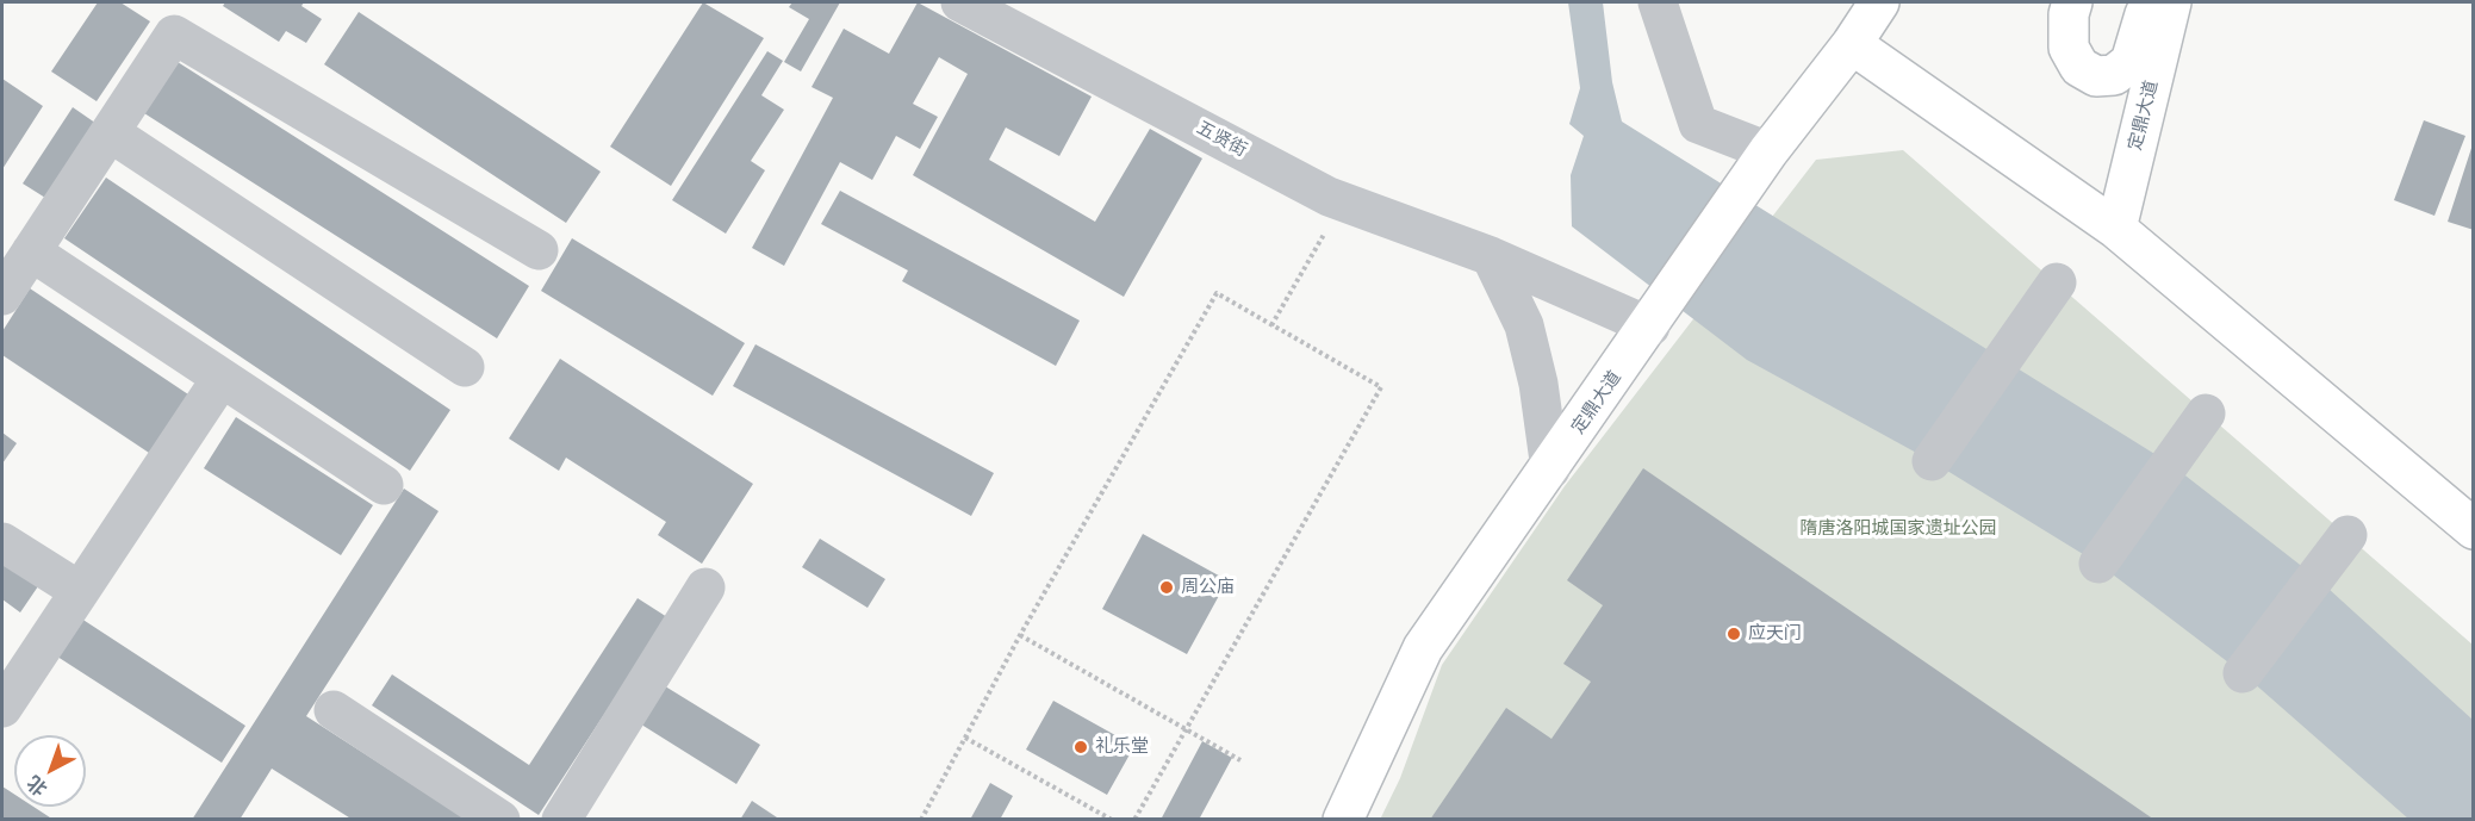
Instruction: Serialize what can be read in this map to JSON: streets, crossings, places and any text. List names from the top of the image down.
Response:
{
  "streets": {
    "main road": ["定鼎大道"],
    "street": ["五贤街"]
  },
  "crossings": [
    ["定鼎大道", "五贤街"]
  ],
  "parks": ["隋唐洛阳城国家遗址公园"],
  "places": ["周公庙", "应天门", "礼乐堂"],
  "north": "bottom left"
}
